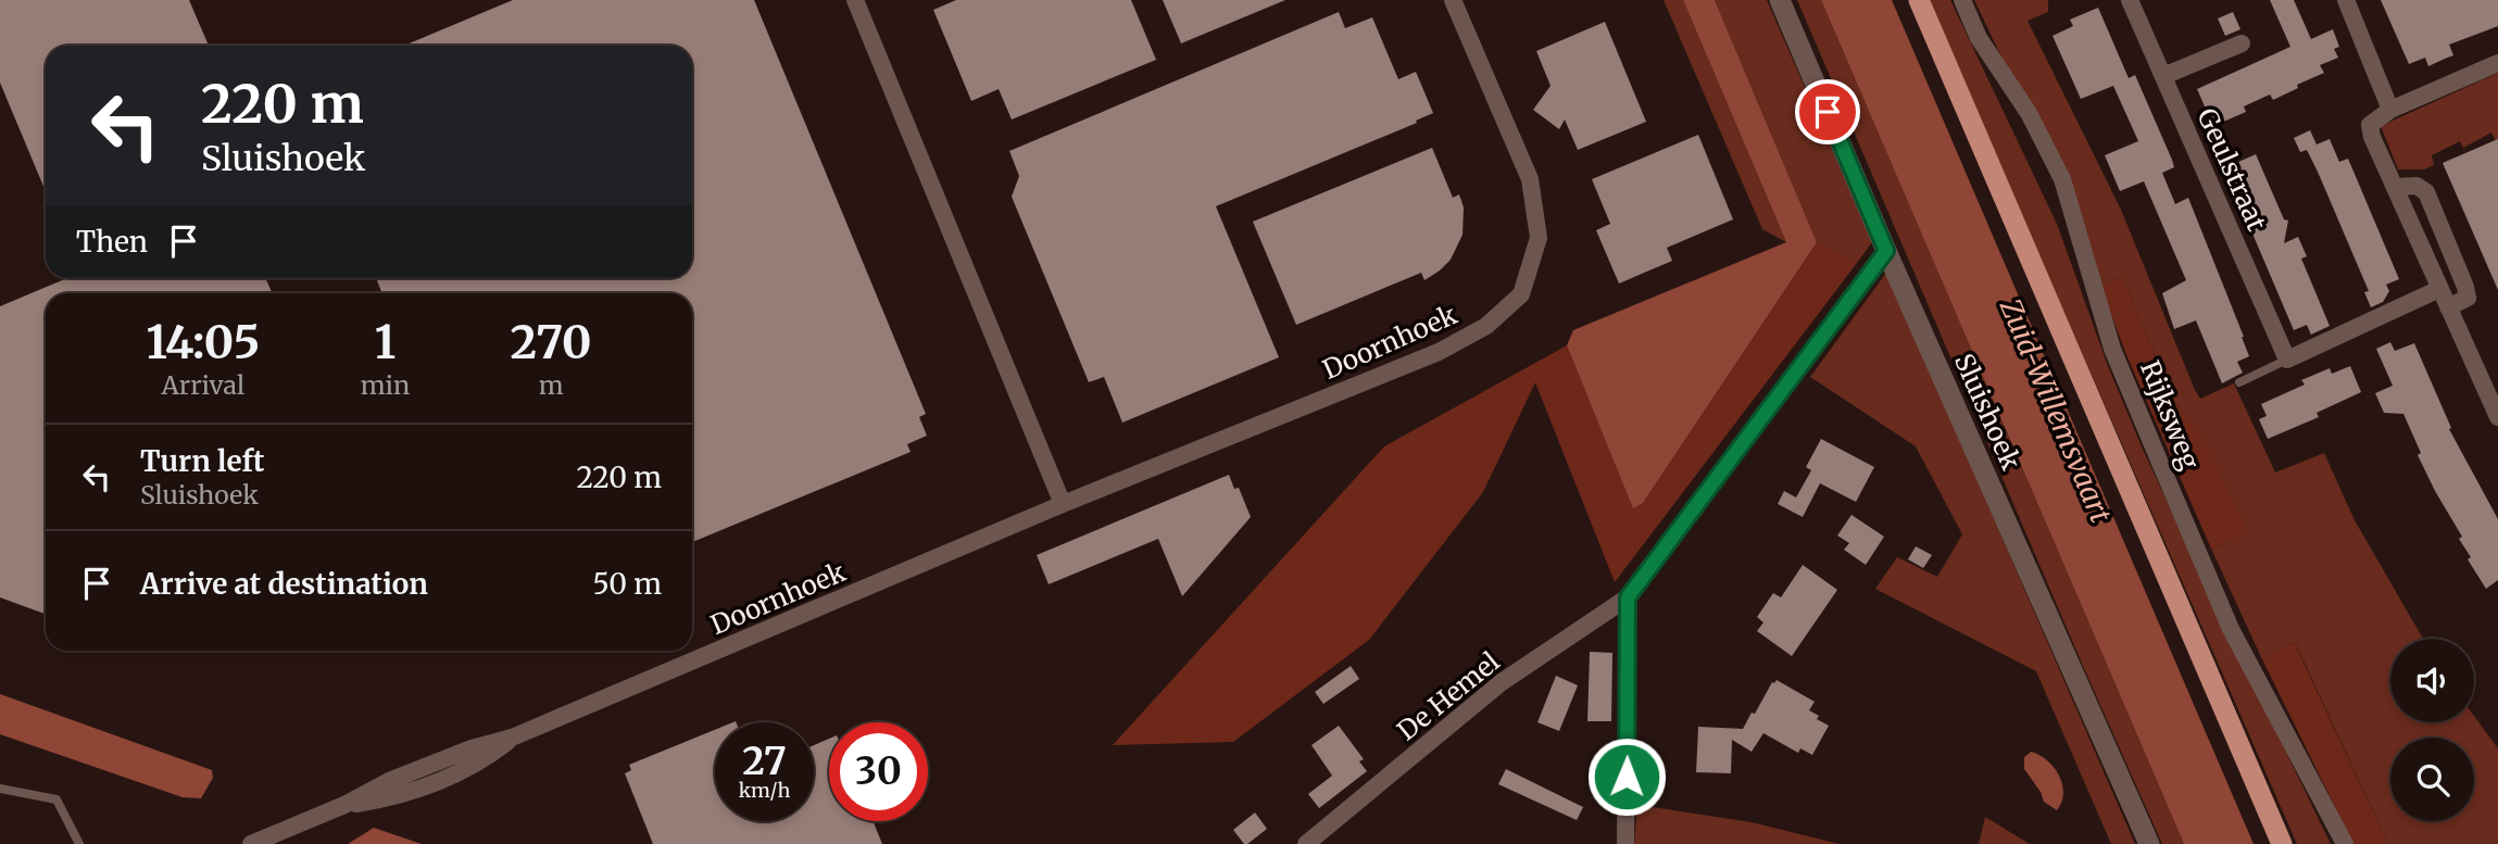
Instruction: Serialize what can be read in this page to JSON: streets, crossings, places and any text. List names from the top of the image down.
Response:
{
  "streets": {
    "street": [
      "Geulstraat",
      "Doornhoek",
      "Sluishoek",
      "Rijksweg",
      "De Hemel"
    ]
  },
  "water": ["Zuid-Willemsvaart"],
  "page": {
    "turn": ["220 m", "Sluishoek"],
    "then": "Then",
    "eta": [
      "14:05",
      "Arrival",
      "1",
      "min",
      "270",
      "m"
    ],
    "list": [
      {
        "name": "Turn left",
        "note": "Sluishoek",
        "value": "220 m"
      },
      {
        "name": "Arrive at destination",
        "value": "50 m"
      }
    ],
    "speed": "27 km/h",
    "limit": "30"
  }
}
